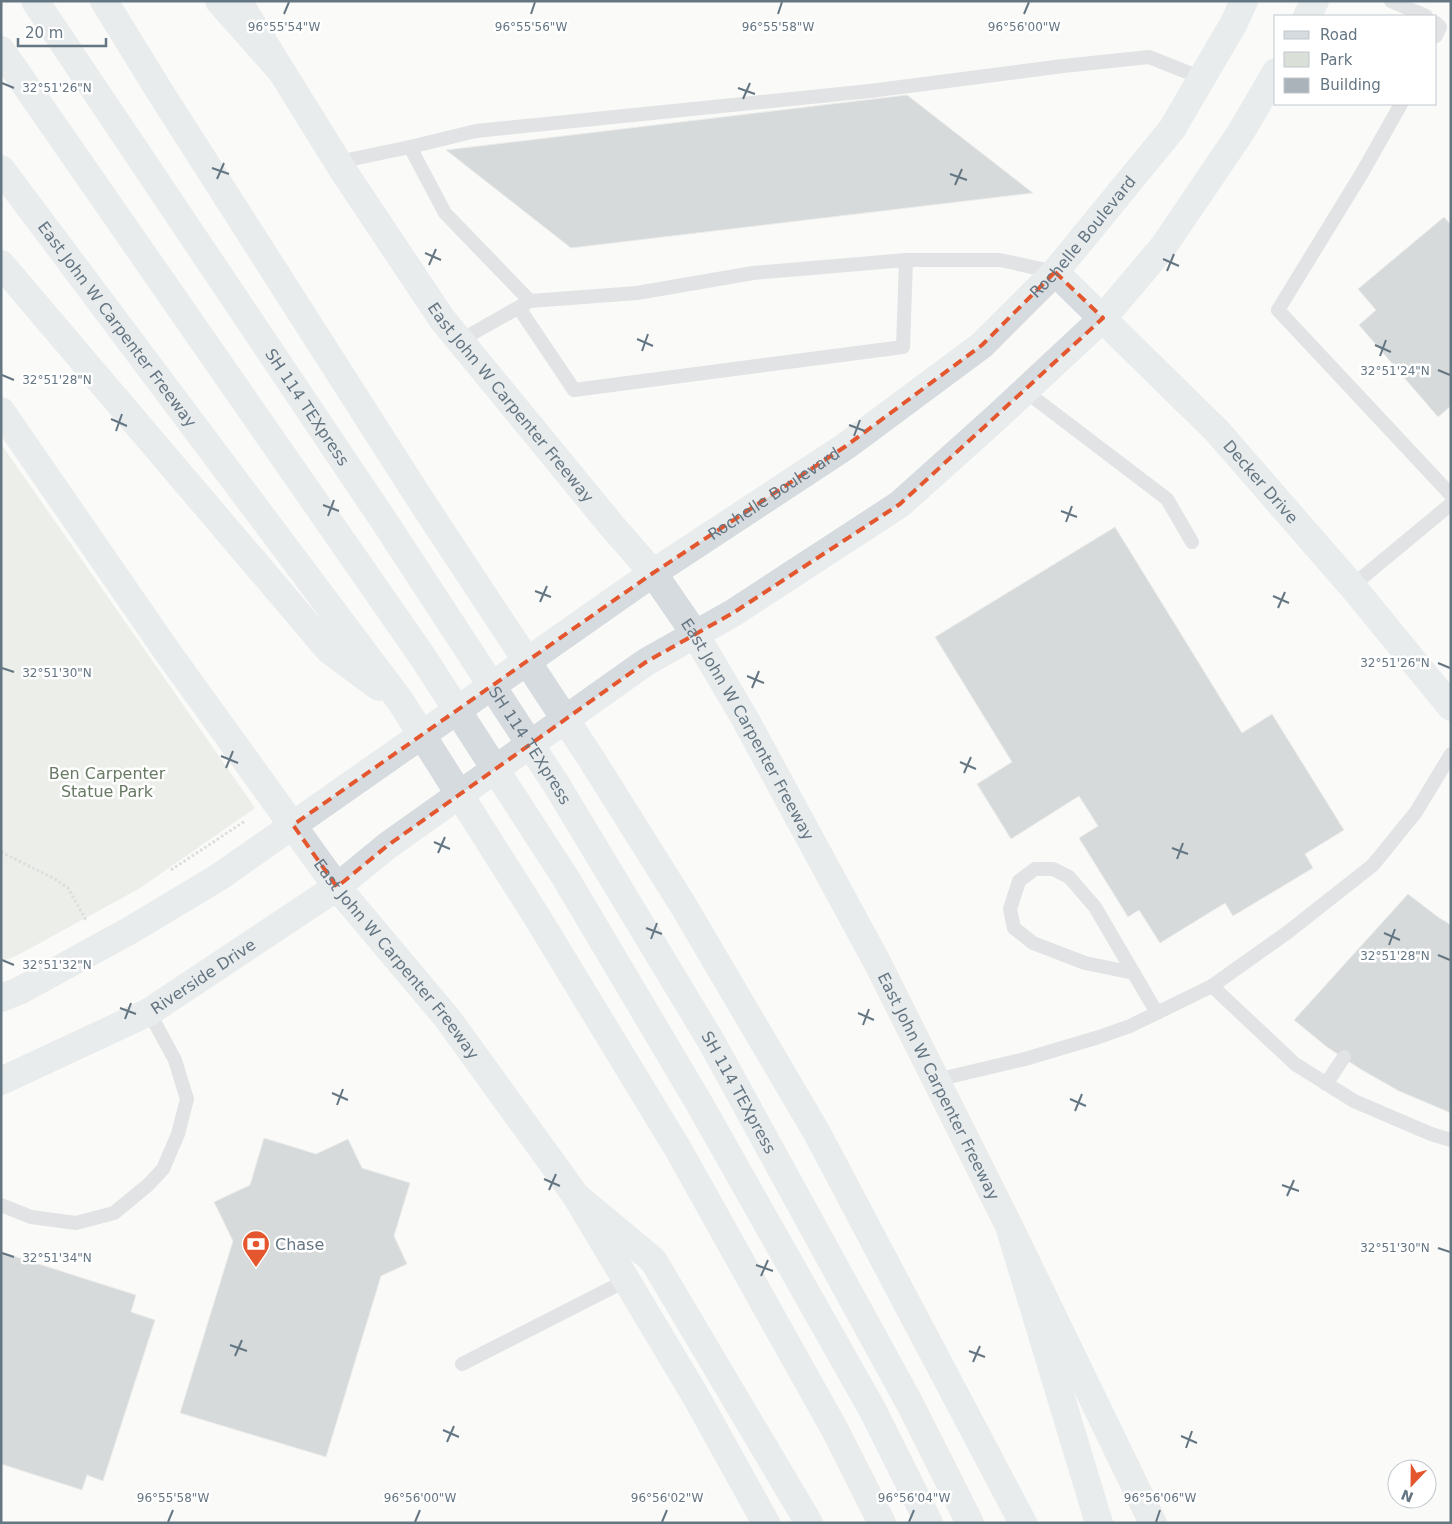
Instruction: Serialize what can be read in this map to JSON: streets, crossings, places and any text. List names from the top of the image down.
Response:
{
  "streets": {
    "main road": [
      "Rochelle Boulevard",
      "East John W Carpenter Freeway",
      "SH 114 TEXpress",
      "Decker Drive",
      "Riverside Drive"
    ]
  },
  "crossings": [
    ["Rochelle Boulevard", "East John W Carpenter Freeway"],
    ["Rochelle Boulevard", "Decker Drive"],
    ["East John W Carpenter Freeway", "Riverside Drive"]
  ],
  "parks": ["Ben Carpenter Statue Park"],
  "places": {
    "bank": ["Chase"]
  },
  "legend": ["Road", "Park", "Building"],
  "scale_bar": "20 m",
  "north": "bottom",
  "coordinates": [
    "96°55'54\"W",
    "96°55'56\"W",
    "96°55'58\"W",
    "96°56'00\"W",
    "32°51'26\"N",
    "32°51'24\"N",
    "32°51'28\"N",
    "32°51'30\"N",
    "32°51'32\"N",
    "32°51'34\"N",
    "96°56'02\"W",
    "96°56'04\"W",
    "96°56'06\"W"
  ]
}
